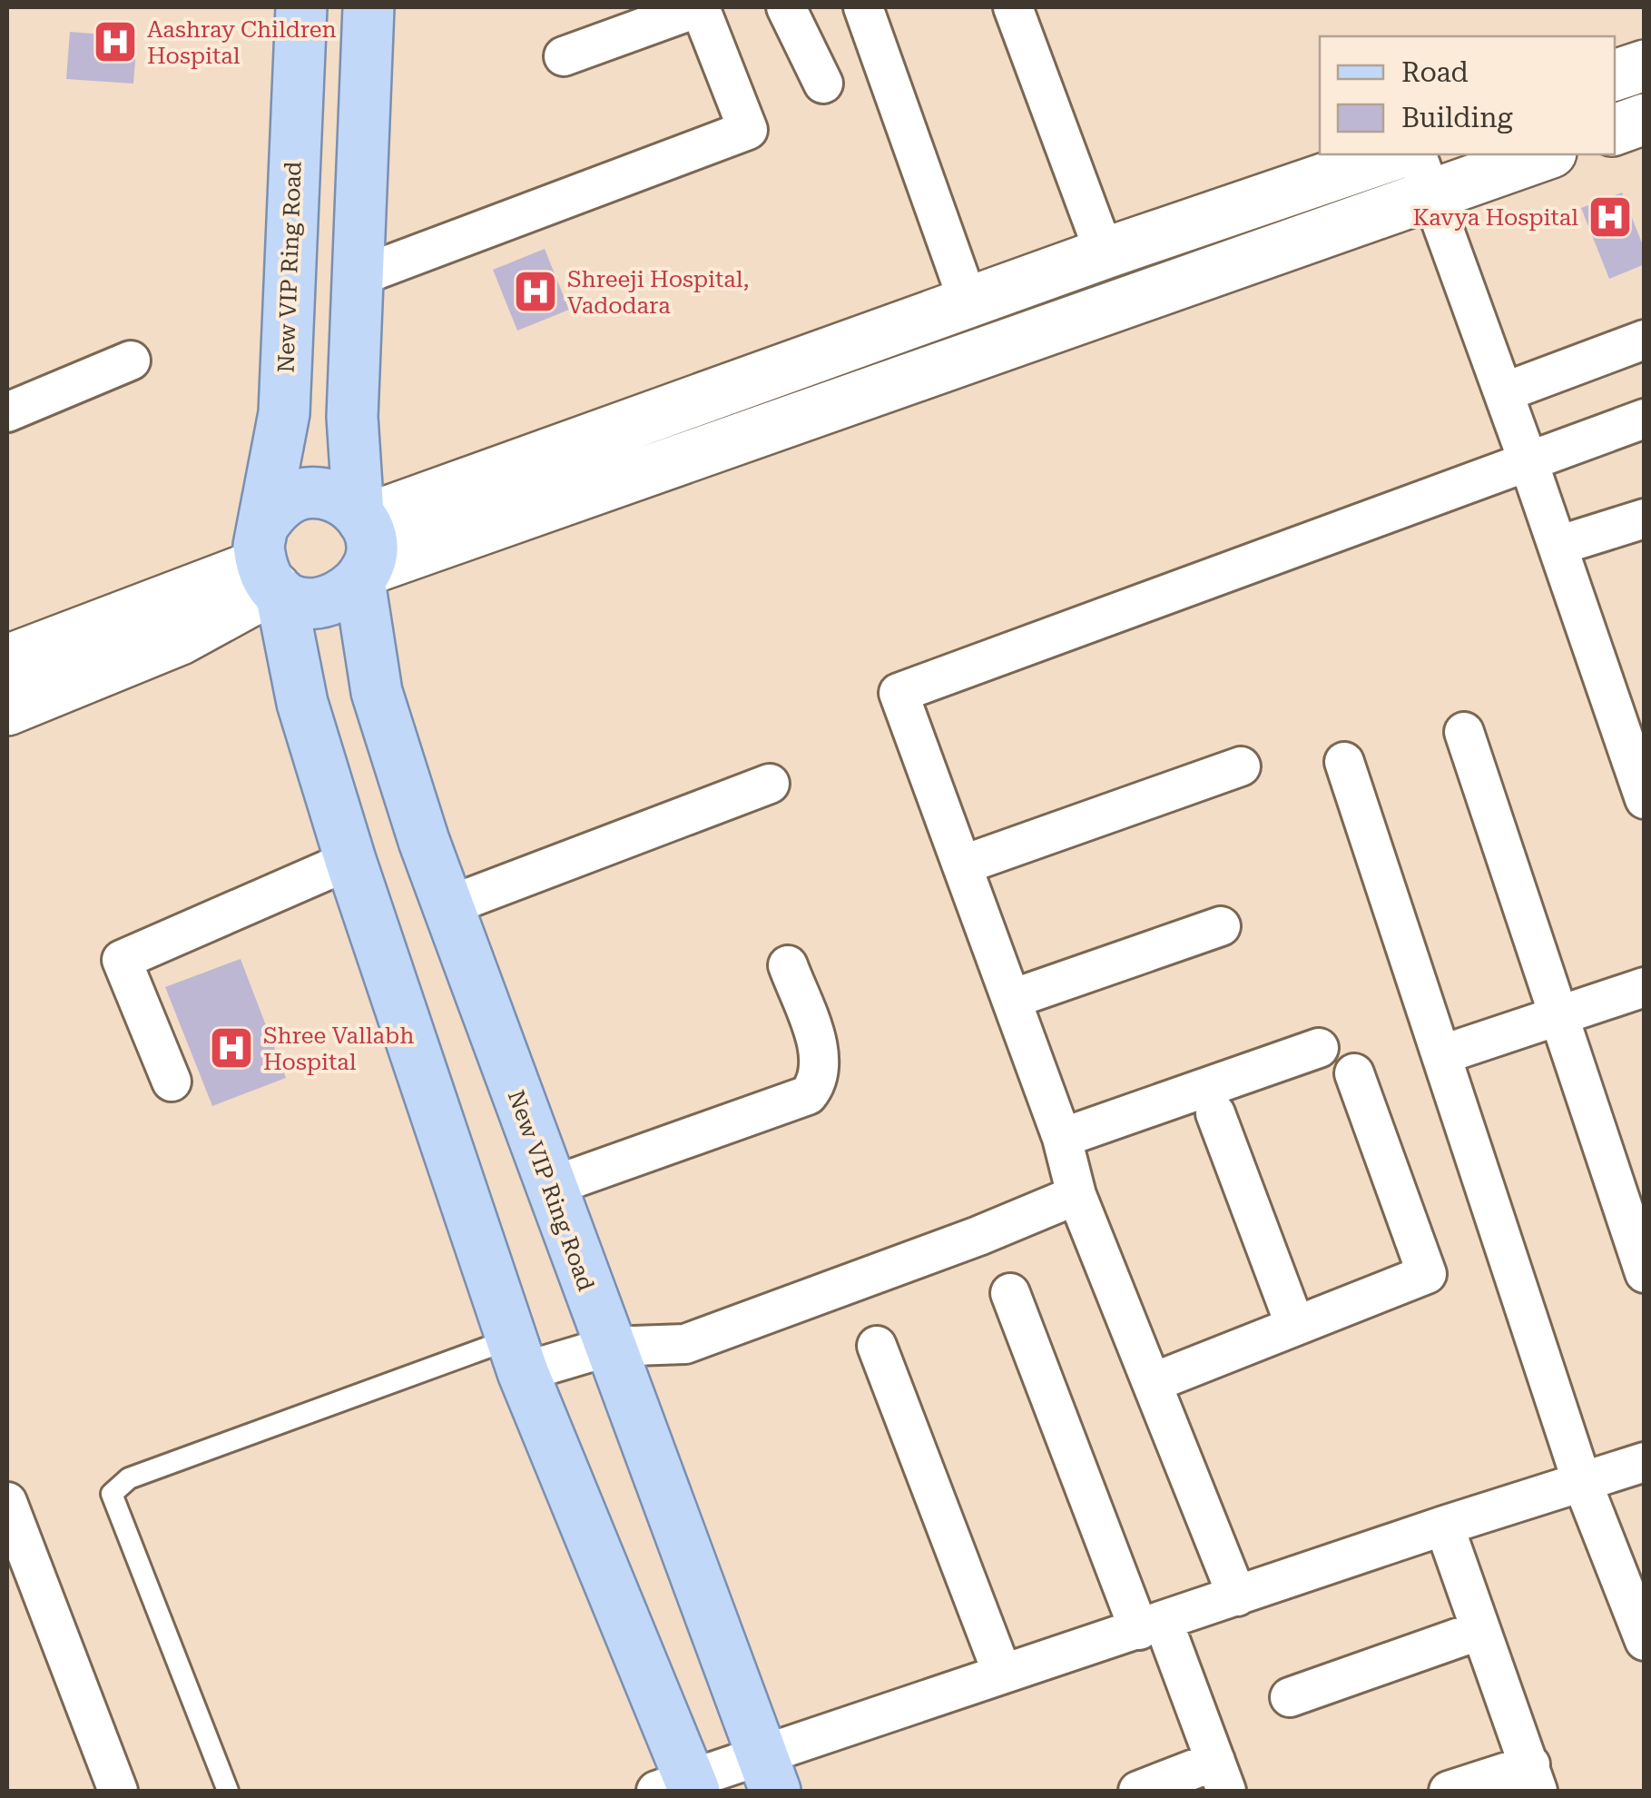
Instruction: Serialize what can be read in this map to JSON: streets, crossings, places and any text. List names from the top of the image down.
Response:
{
  "streets": {
    "main road": ["New VIP Ring Road"]
  },
  "places": {
    "hospital": [
      "Aashray Children Hospital",
      "Kavya Hospital",
      "Shreeji Hospital, Vadodara",
      "Shree Vallabh Hospital"
    ]
  },
  "legend": ["Road", "Building"]
}
